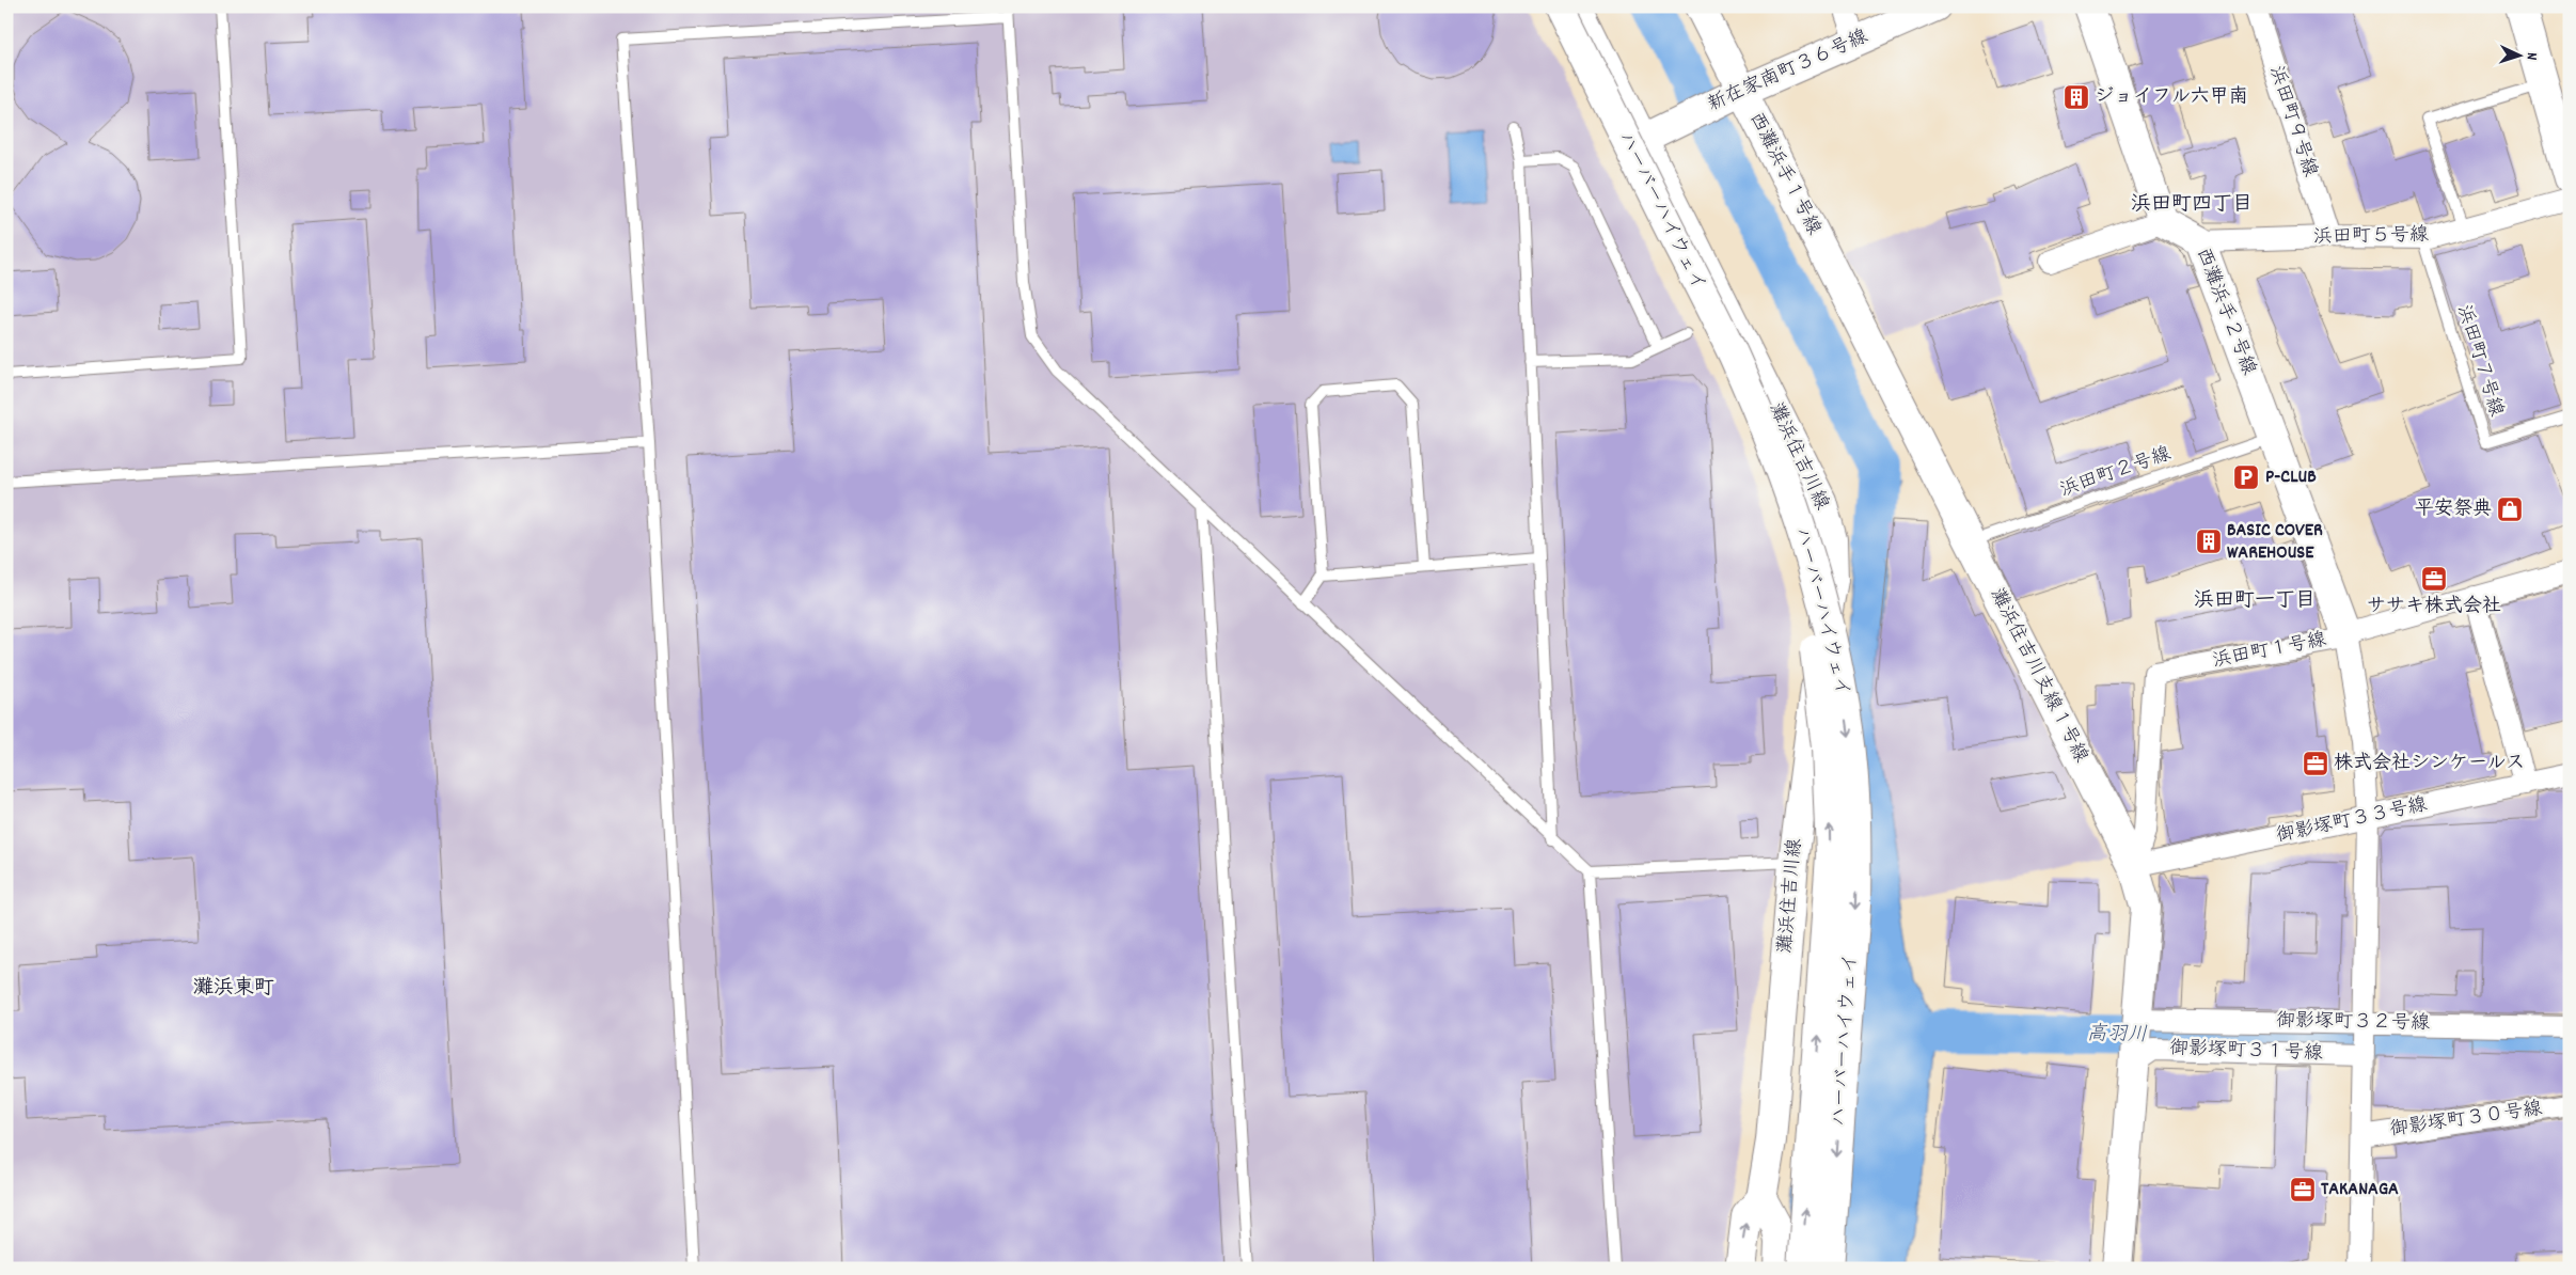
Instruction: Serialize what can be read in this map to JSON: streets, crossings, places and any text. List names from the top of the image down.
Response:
{
  "streets": {
    "main road": [
      "新在家南町３６号線",
      "西灘浜手１号線",
      "ハーバーハイウェイ",
      "西灘浜手２号線",
      "灘浜住吉川線",
      "灘浜住吉川支線１号線"
    ],
    "street": [
      "浜田町９号線",
      "浜田町５号線",
      "浜田町１号線",
      "御影塚町３３号線",
      "御影塚町３２号線",
      "御影塚町３１号線",
      "御影塚町３０号線"
    ],
    "lane": ["浜田町７号線", "浜田町２号線"]
  },
  "crossings": [
    ["新在家南町３６号線", "西灘浜手１号線"],
    ["新在家南町３６号線", "灘浜住吉川線"],
    ["浜田町９号線", "浜田町５号線"],
    ["西灘浜手１号線", "灘浜住吉川支線１号線"],
    ["浜田町５号線", "西灘浜手２号線"],
    ["浜田町５号線", "浜田町７号線"],
    ["西灘浜手２号線", "浜田町２号線"],
    ["西灘浜手２号線", "浜田町１号線"],
    ["浜田町２号線", "灘浜住吉川支線１号線"],
    ["浜田町１号線", "灘浜住吉川支線１号線"],
    ["浜田町１号線", "御影塚町３３号線"],
    ["灘浜住吉川支線１号線", "御影塚町３３号線"],
    ["灘浜住吉川支線１号線", "御影塚町３２号線"],
    ["灘浜住吉川支線１号線", "御影塚町３１号線"],
    ["御影塚町３２号線", "御影塚町３１号線"]
  ],
  "districts": ["浜田町四丁目", "浜田町一丁目", "灘浜東町"],
  "water": ["高羽川"],
  "places": {
    "building": ["ジョイフル六甲南", "BASIC COVER WAREHOUSE"],
    "parking": ["P-CLUB"],
    "shop": ["平安祭典"],
    "office": ["ササキ株式会社", "株式会社シンケールス", "TAKANAGA"]
  },
  "north": "right"
}
